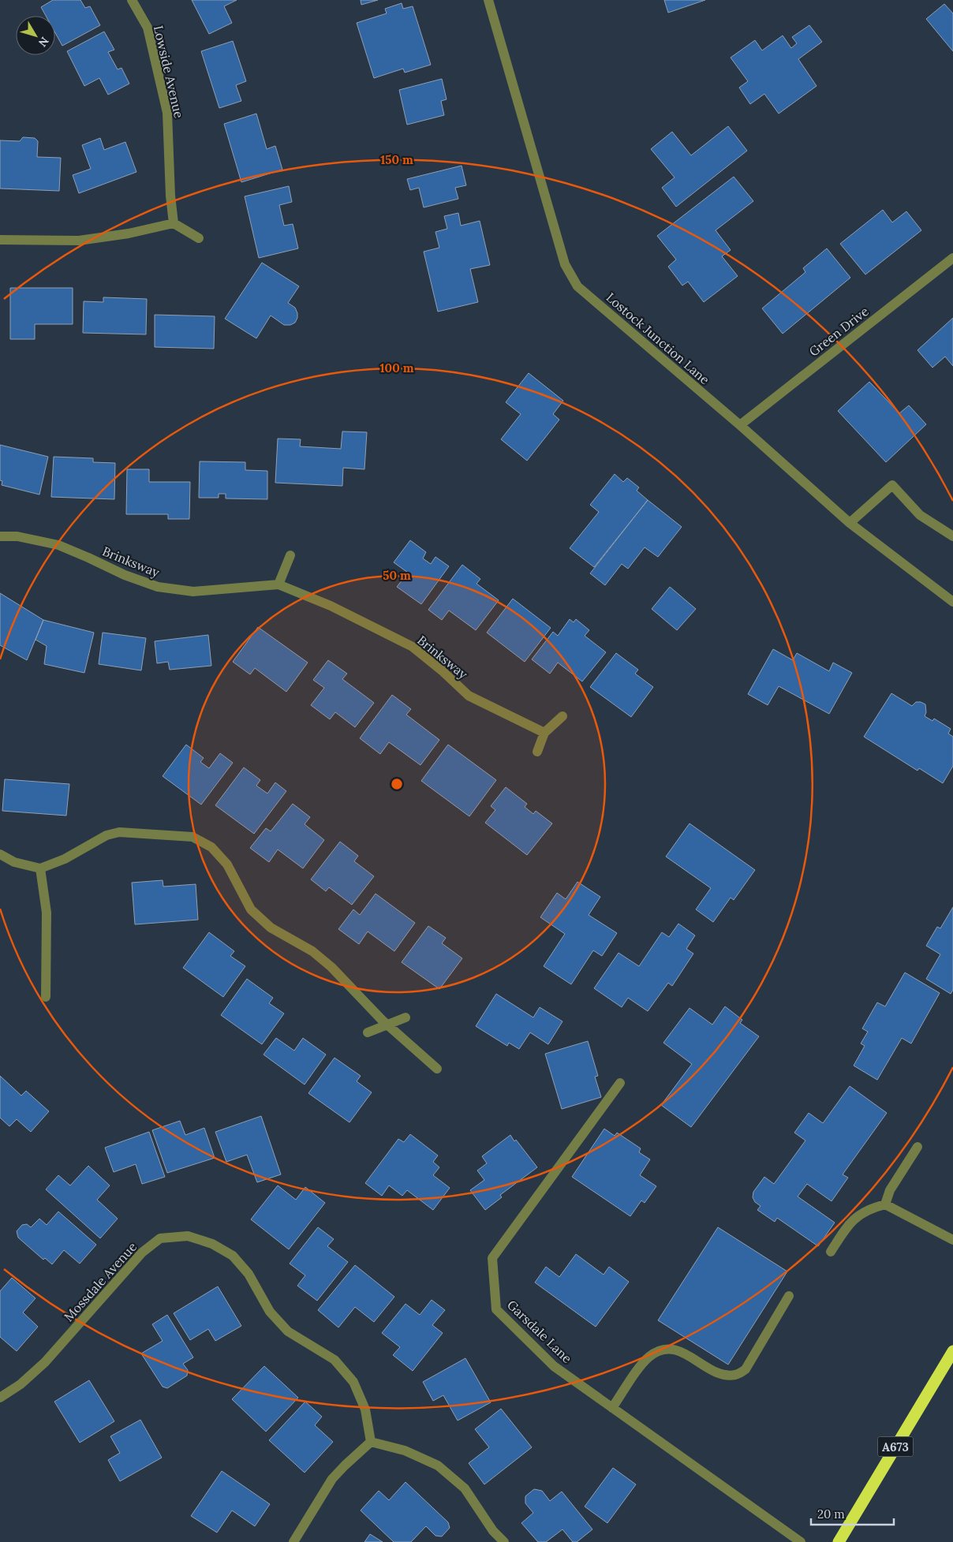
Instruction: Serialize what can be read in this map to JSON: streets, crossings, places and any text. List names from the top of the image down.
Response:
{
  "streets": {
    "highway": ["A673"],
    "street": [
      "Lowside Avenue",
      "Green Drive",
      "Lostock Junction Lane",
      "Brinksway",
      "Mossdale Avenue",
      "Garsdale Lane"
    ]
  },
  "crossings": [
    ["Green Drive", "Lostock Junction Lane"]
  ],
  "scale_bar": "20 m",
  "north": "bottom right",
  "rings": ["150 m", "100 m", "50 m"]
}
